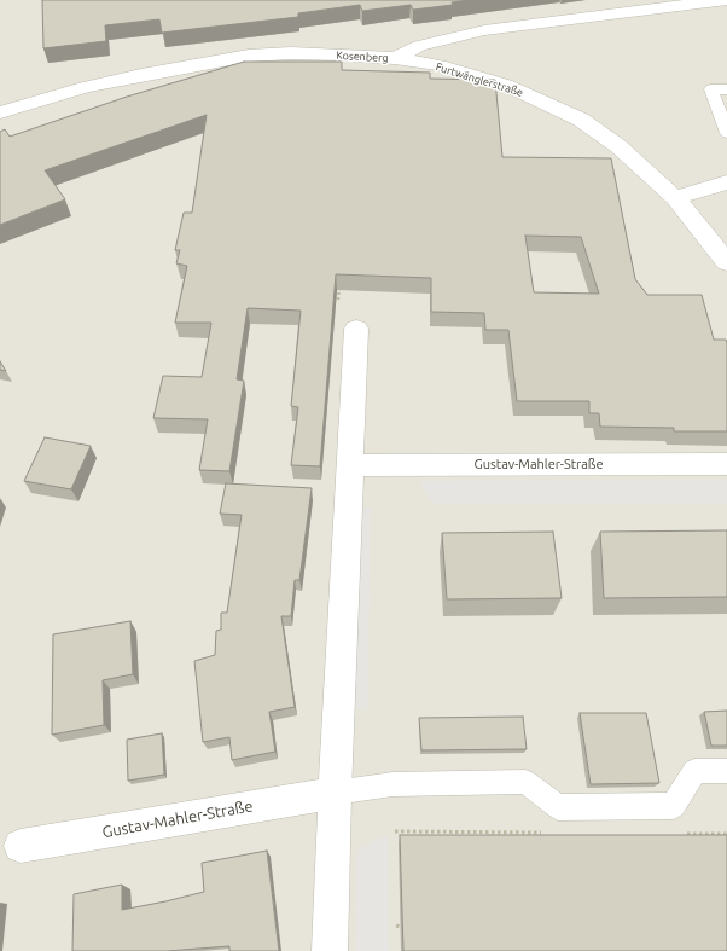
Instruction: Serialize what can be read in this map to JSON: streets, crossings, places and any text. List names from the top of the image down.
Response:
{
  "streets": {
    "street": ["Kosenberg", "Furtwänglerstraße", "Gustav-Mahler-Straße"]
  },
  "crossings": [
    ["Kosenberg", "Furtwänglerstraße"]
  ]
}
